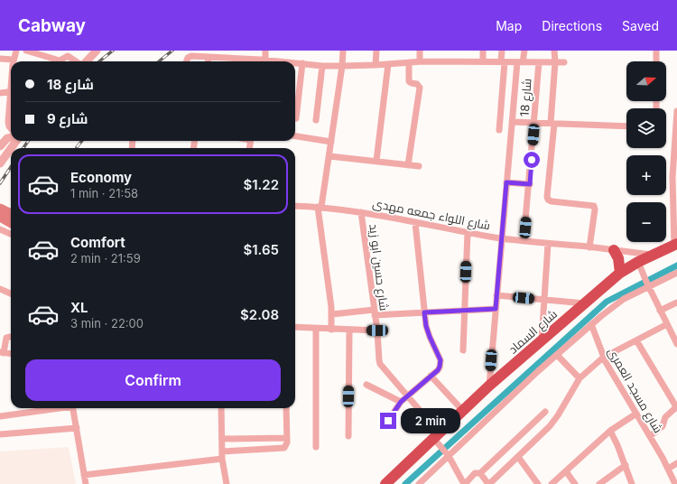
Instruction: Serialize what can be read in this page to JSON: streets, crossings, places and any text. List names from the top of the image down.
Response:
{
  "streets": {
    "highway": ["شارع السماد"],
    "street": [
      "شارع 18",
      "شارع اللواء جمعه مهدى",
      "شارع حسين ابو زيد",
      "شارع مسجد العمرى"
    ]
  },
  "crossings": [
    ["شارع 18", "شارع اللواء جمعه مهدى"],
    ["شارع اللواء جمعه مهدى", "شارع حسين ابو زيد"],
    ["شارع اللواء جمعه مهدى", "شارع السماد"],
    ["شارع حسين ابو زيد", "شارع السماد"]
  ],
  "north": "right",
  "page": {
    "header": "Cabway",
    "nav": ["Map", "Directions", "Saved"],
    "map_buttons": ["+", "−"],
    "banner": ["شارع 18", "شارع 9"],
    "list": [
      {
        "name": "Economy",
        "note": "1 min · 21:58",
        "value": "$1.22"
      },
      {
        "name": "Comfort",
        "note": "2 min · 21:59",
        "value": "$1.65"
      },
      {
        "name": "XL",
        "note": "3 min · 22:00",
        "value": "$2.08"
      }
    ],
    "buttons": "Confirm",
    "bubble": "2 min"
  }
}
